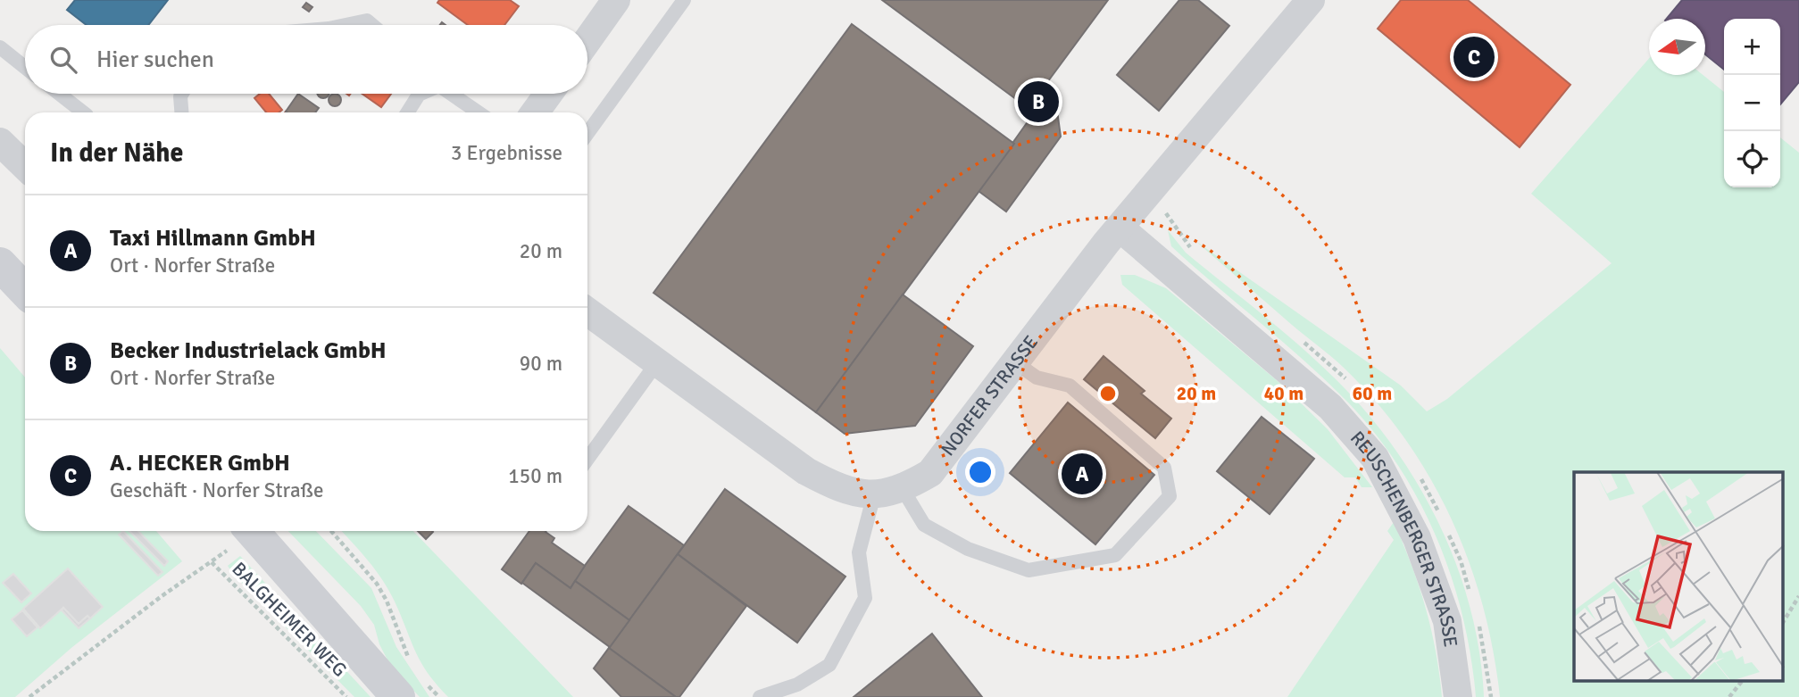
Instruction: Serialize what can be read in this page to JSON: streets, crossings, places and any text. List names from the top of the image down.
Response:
{
  "streets": {
    "street": ["NORFER STRASSE", "REUSCHENBERGER STRASSE"],
    "path": ["BALGHEIMER WEG"]
  },
  "crossings": [
    ["NORFER STRASSE", "REUSCHENBERGER STRASSE"]
  ],
  "north": "left",
  "page": {
    "map_buttons": ["+", "−"],
    "search": "Hier suchen",
    "pins": ["C", "B", "A"],
    "heading": ["In der Nähe", "3 Ergebnisse"],
    "list": [
      {
        "mark": "A",
        "name": "Taxi Hillmann GmbH",
        "note": "Ort · Norfer Straße",
        "value": "20 m"
      },
      {
        "mark": "B",
        "name": "Becker Industrielack GmbH",
        "note": "Ort · Norfer Straße",
        "value": "90 m"
      },
      {
        "mark": "C",
        "name": "A. HECKER GmbH",
        "note": "Geschäft · Norfer Straße",
        "value": "150 m"
      }
    ]
  },
  "rings": ["20 m", "40 m", "60 m"]
}
